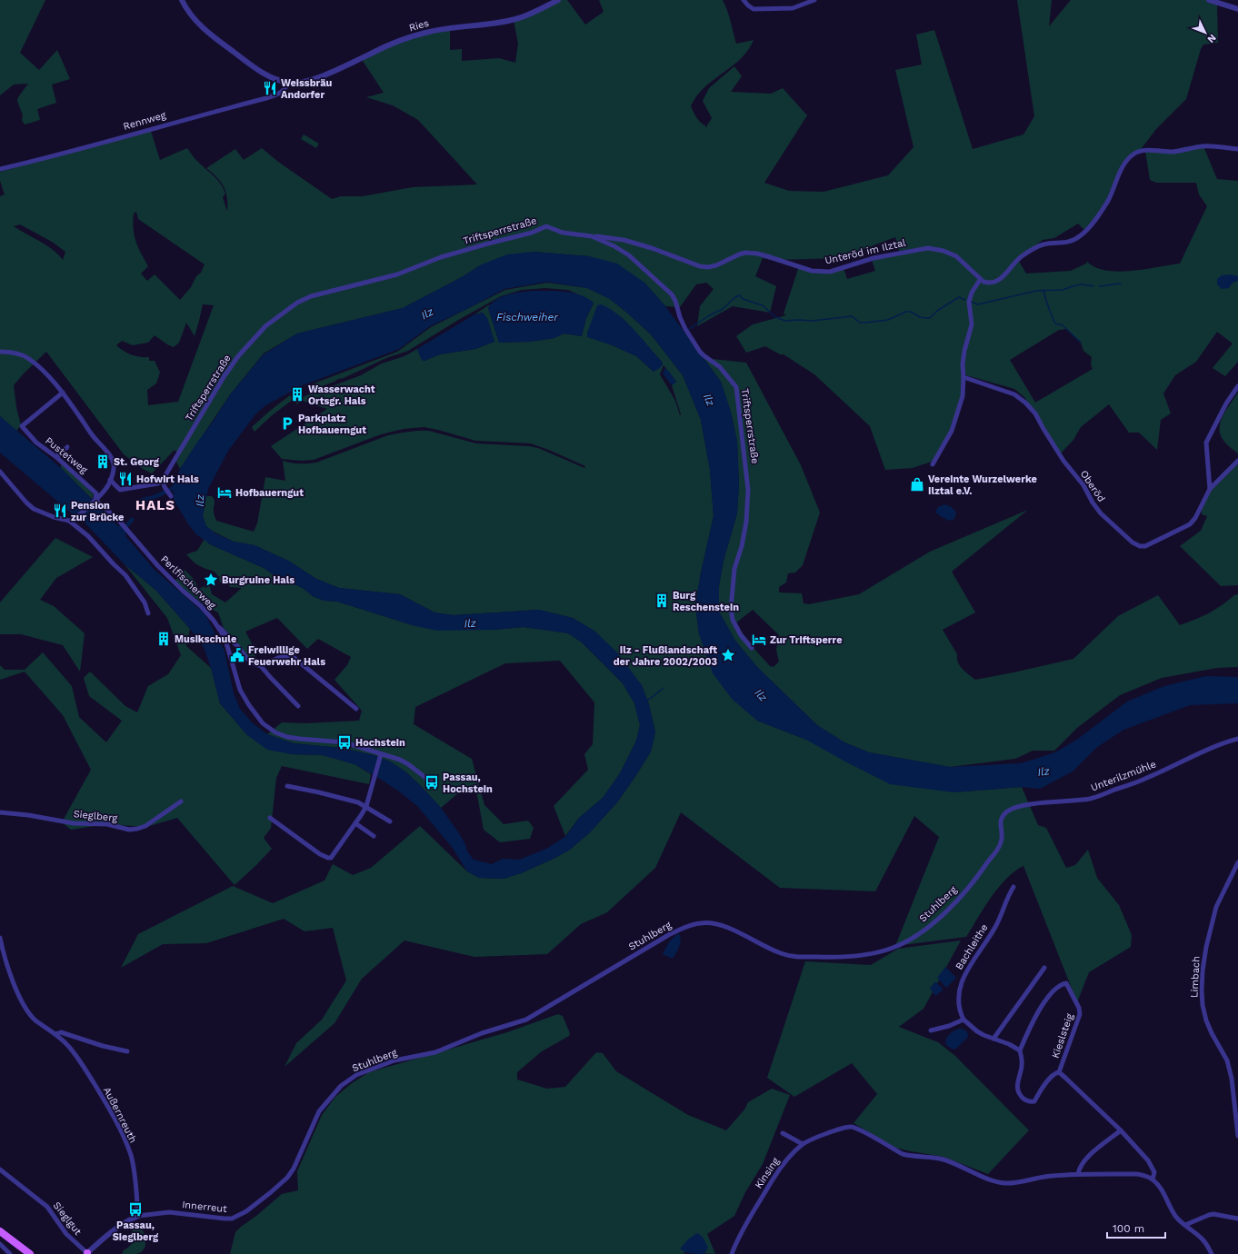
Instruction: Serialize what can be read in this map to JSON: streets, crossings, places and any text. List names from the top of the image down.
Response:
{
  "streets": {
    "street": [
      "Ries",
      "Rennweg",
      "Triftsperrstraße",
      "Unteröd im Ilztal",
      "Pustetweg",
      "Oberöd",
      "Perlfischerweg",
      "Unterilzmühle",
      "Sieglberg",
      "Stuhlberg",
      "Bachleithe",
      "Limbach",
      "Kieslsteig",
      "Außernreuth",
      "Kinsing",
      "Innerreut",
      "Sieglgut"
    ]
  },
  "crossings": [
    ["Ries", "Rennweg"],
    ["Triftsperrstraße", "Unteröd im Ilztal"],
    ["Pustetweg", "Perlfischerweg"],
    ["Unterilzmühle", "Stuhlberg"],
    ["Stuhlberg", "Innerreut"],
    ["Außernreuth", "Innerreut"],
    ["Außernreuth", "Sieglgut"],
    ["Innerreut", "Sieglgut"]
  ],
  "districts": ["HALS"],
  "water": ["Ilz", "Fischweiher"],
  "places": {
    "restaurant": ["Weissbräu Andorfer", "Hofwirt Hals", "Pension zur Brücke"],
    "building": [
      "Wasserwacht Ortsgr. Hals",
      "St. Georg",
      "Burg Reschenstein",
      "Musikschule"
    ],
    "parking": ["Parkplatz Hofbauerngut"],
    "shop": ["Vereinte Wurzelwerke Ilztal e.V."],
    "hotel": ["Hofbauerngut", "Zur Triftsperre"],
    "place": ["Burgruine Hals", "Ilz - Flußlandschaft der Jahre 2002/2003"],
    "public building": ["Freiwillige Feuerwehr Hals"],
    "bus stop": ["Hochstein", "Passau, Hochstein", "Passau, Sieglberg"]
  },
  "scale_bar": "100 m",
  "north": "bottom right"
}
